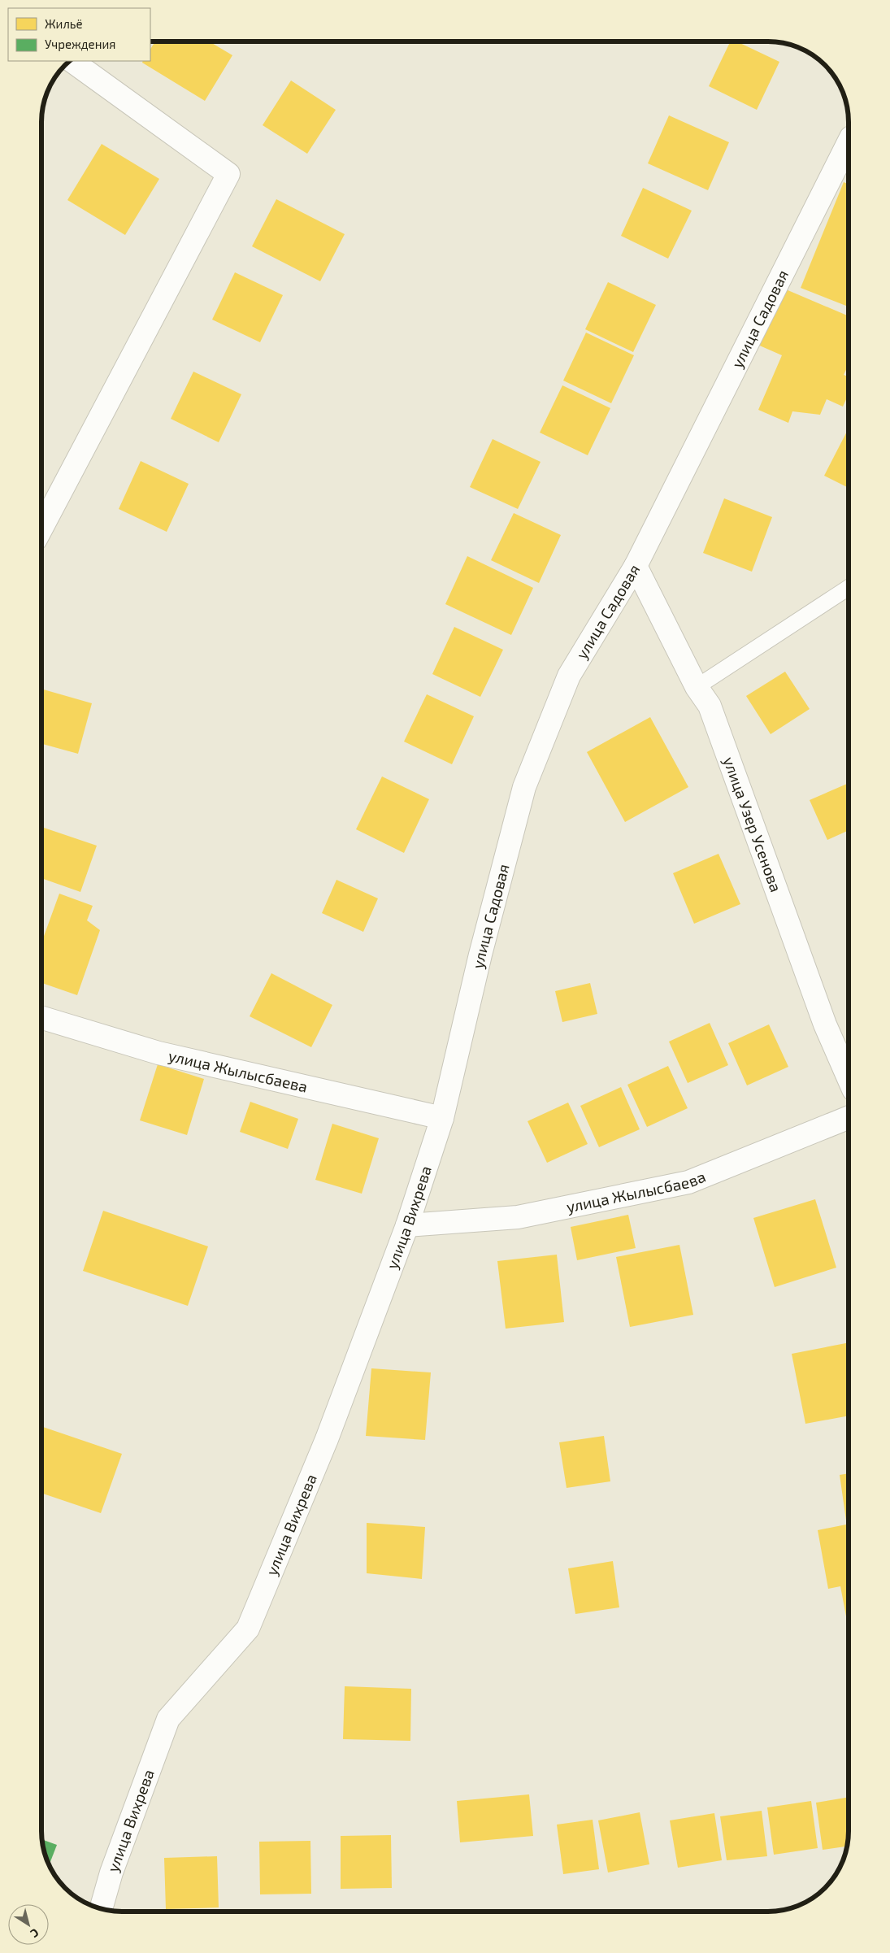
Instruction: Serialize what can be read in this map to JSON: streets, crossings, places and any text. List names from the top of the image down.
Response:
{
  "streets": {
    "street": [
      "улица Садовая",
      "улица Узер Усенова",
      "улица Жылысбаева",
      "улица Вихрева"
    ]
  },
  "crossings": [
    ["улица Садовая", "улица Узер Усенова"],
    ["улица Садовая", "улица Жылысбаева"],
    ["улица Садовая", "улица Вихрева"],
    ["улица Жылысбаева", "улица Вихрева"]
  ],
  "legend": ["Жильё", "Учреждения"],
  "north": "bottom right"
}
